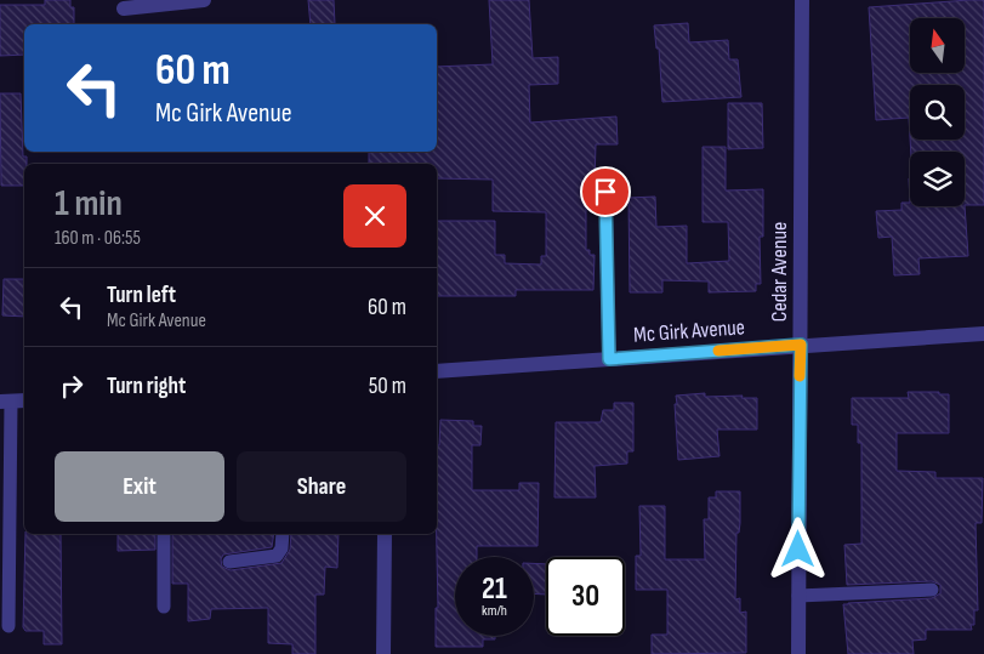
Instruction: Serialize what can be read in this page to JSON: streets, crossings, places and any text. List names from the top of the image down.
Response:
{
  "streets": {
    "street": ["Cedar Avenue", "Mc Girk Avenue"]
  },
  "crossings": [
    ["Cedar Avenue", "Mc Girk Avenue"]
  ],
  "north": "top",
  "page": {
    "turn": ["60 m", "Mc Girk Avenue"],
    "heading": ["1 min", "160 m · 06:55"],
    "list": [
      {
        "name": "Turn left",
        "note": "Mc Girk Avenue",
        "value": "60 m"
      },
      {
        "name": "Turn right",
        "value": "50 m"
      }
    ],
    "buttons": ["Exit", "Share"],
    "speed": "21 km/h",
    "limit": "30"
  }
}
